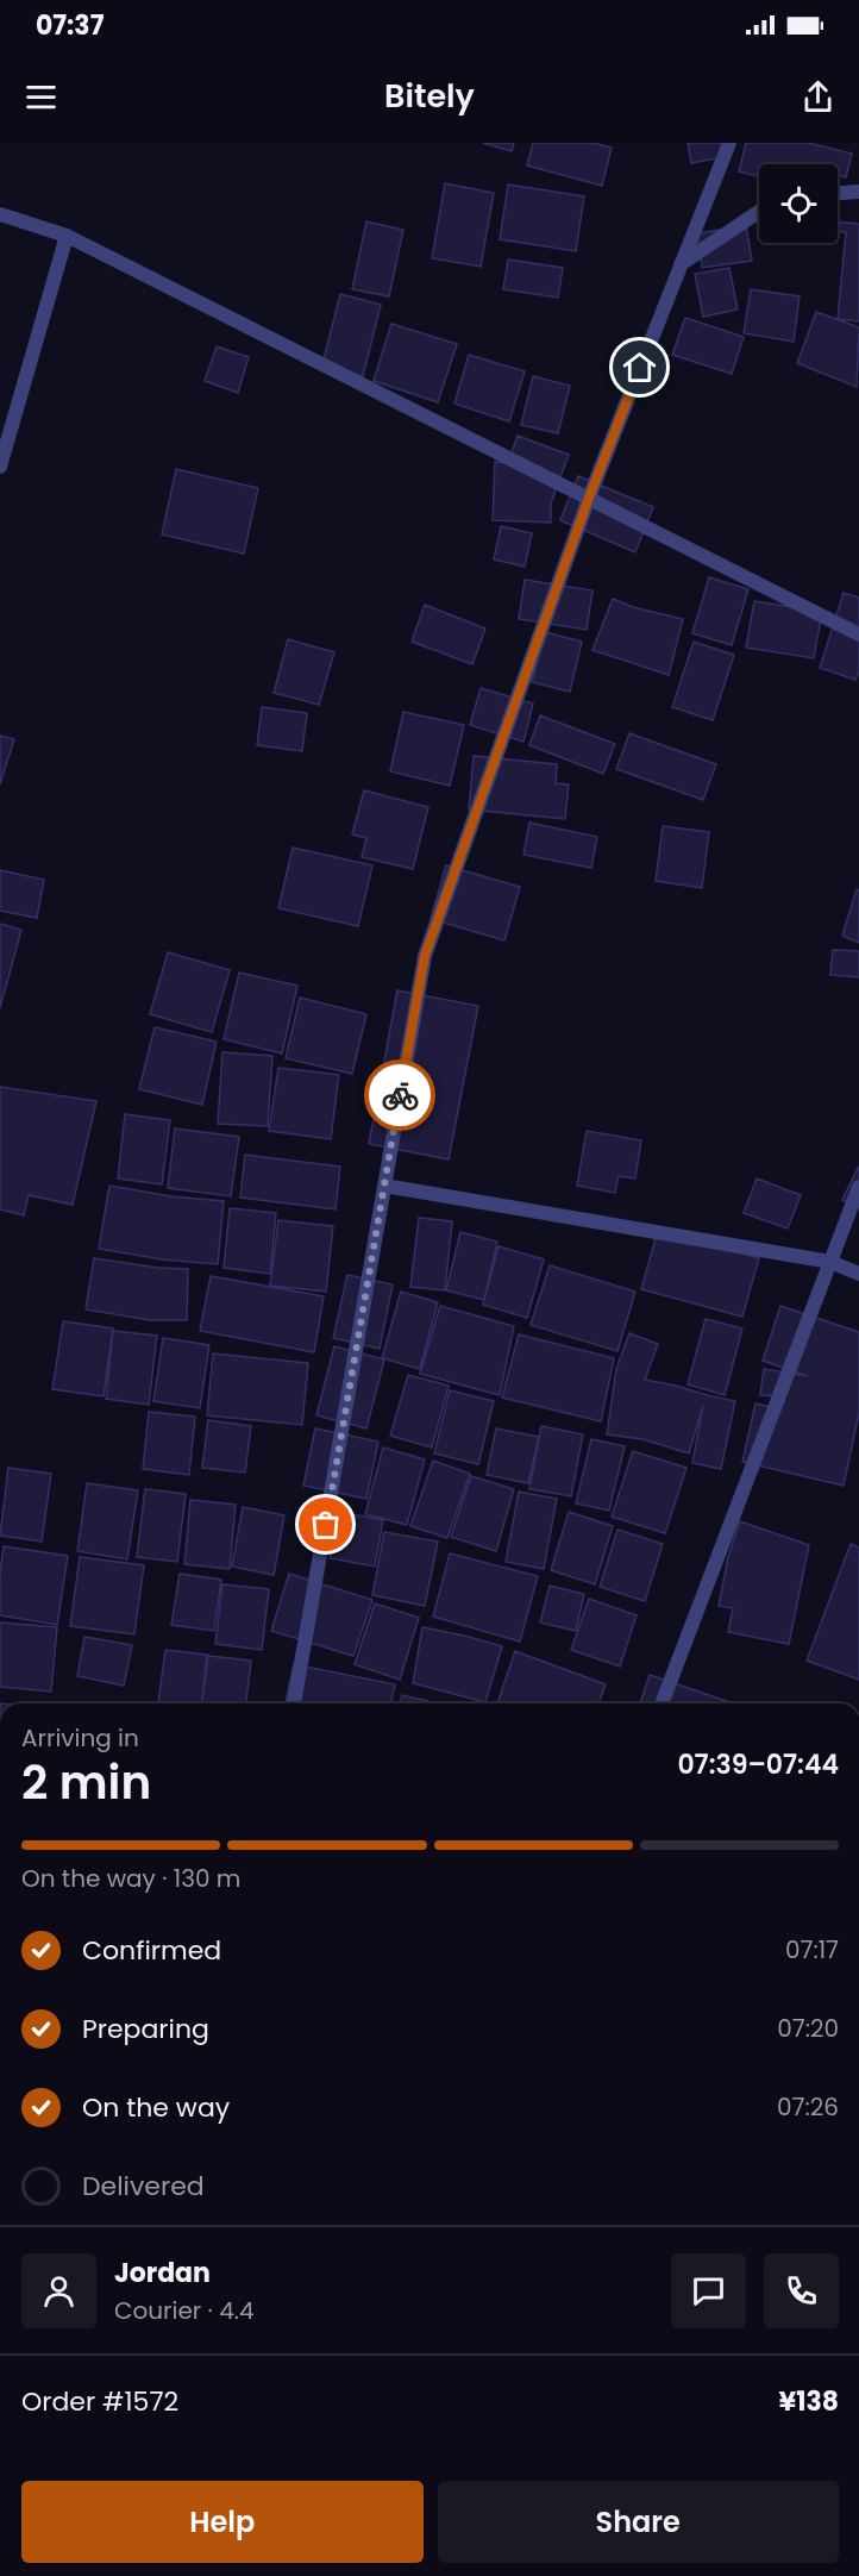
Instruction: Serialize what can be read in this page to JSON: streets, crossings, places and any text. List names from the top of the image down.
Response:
{
  "page": {
    "status": "07:37",
    "header": "Bitely",
    "heading": ["2 min", "Arriving in", "07:39–07:44"],
    "panel": [
      "Jordan",
      "Courier · 4.4",
      "Order #1572",
      "¥138"
    ],
    "bar": "On the way · 130 m",
    "list": [
      ["Confirmed", "07:17"],
      ["Preparing", "07:20"],
      ["On the way", "07:26"],
      "Delivered"
    ],
    "buttons": ["Help", "Share"]
  }
}
